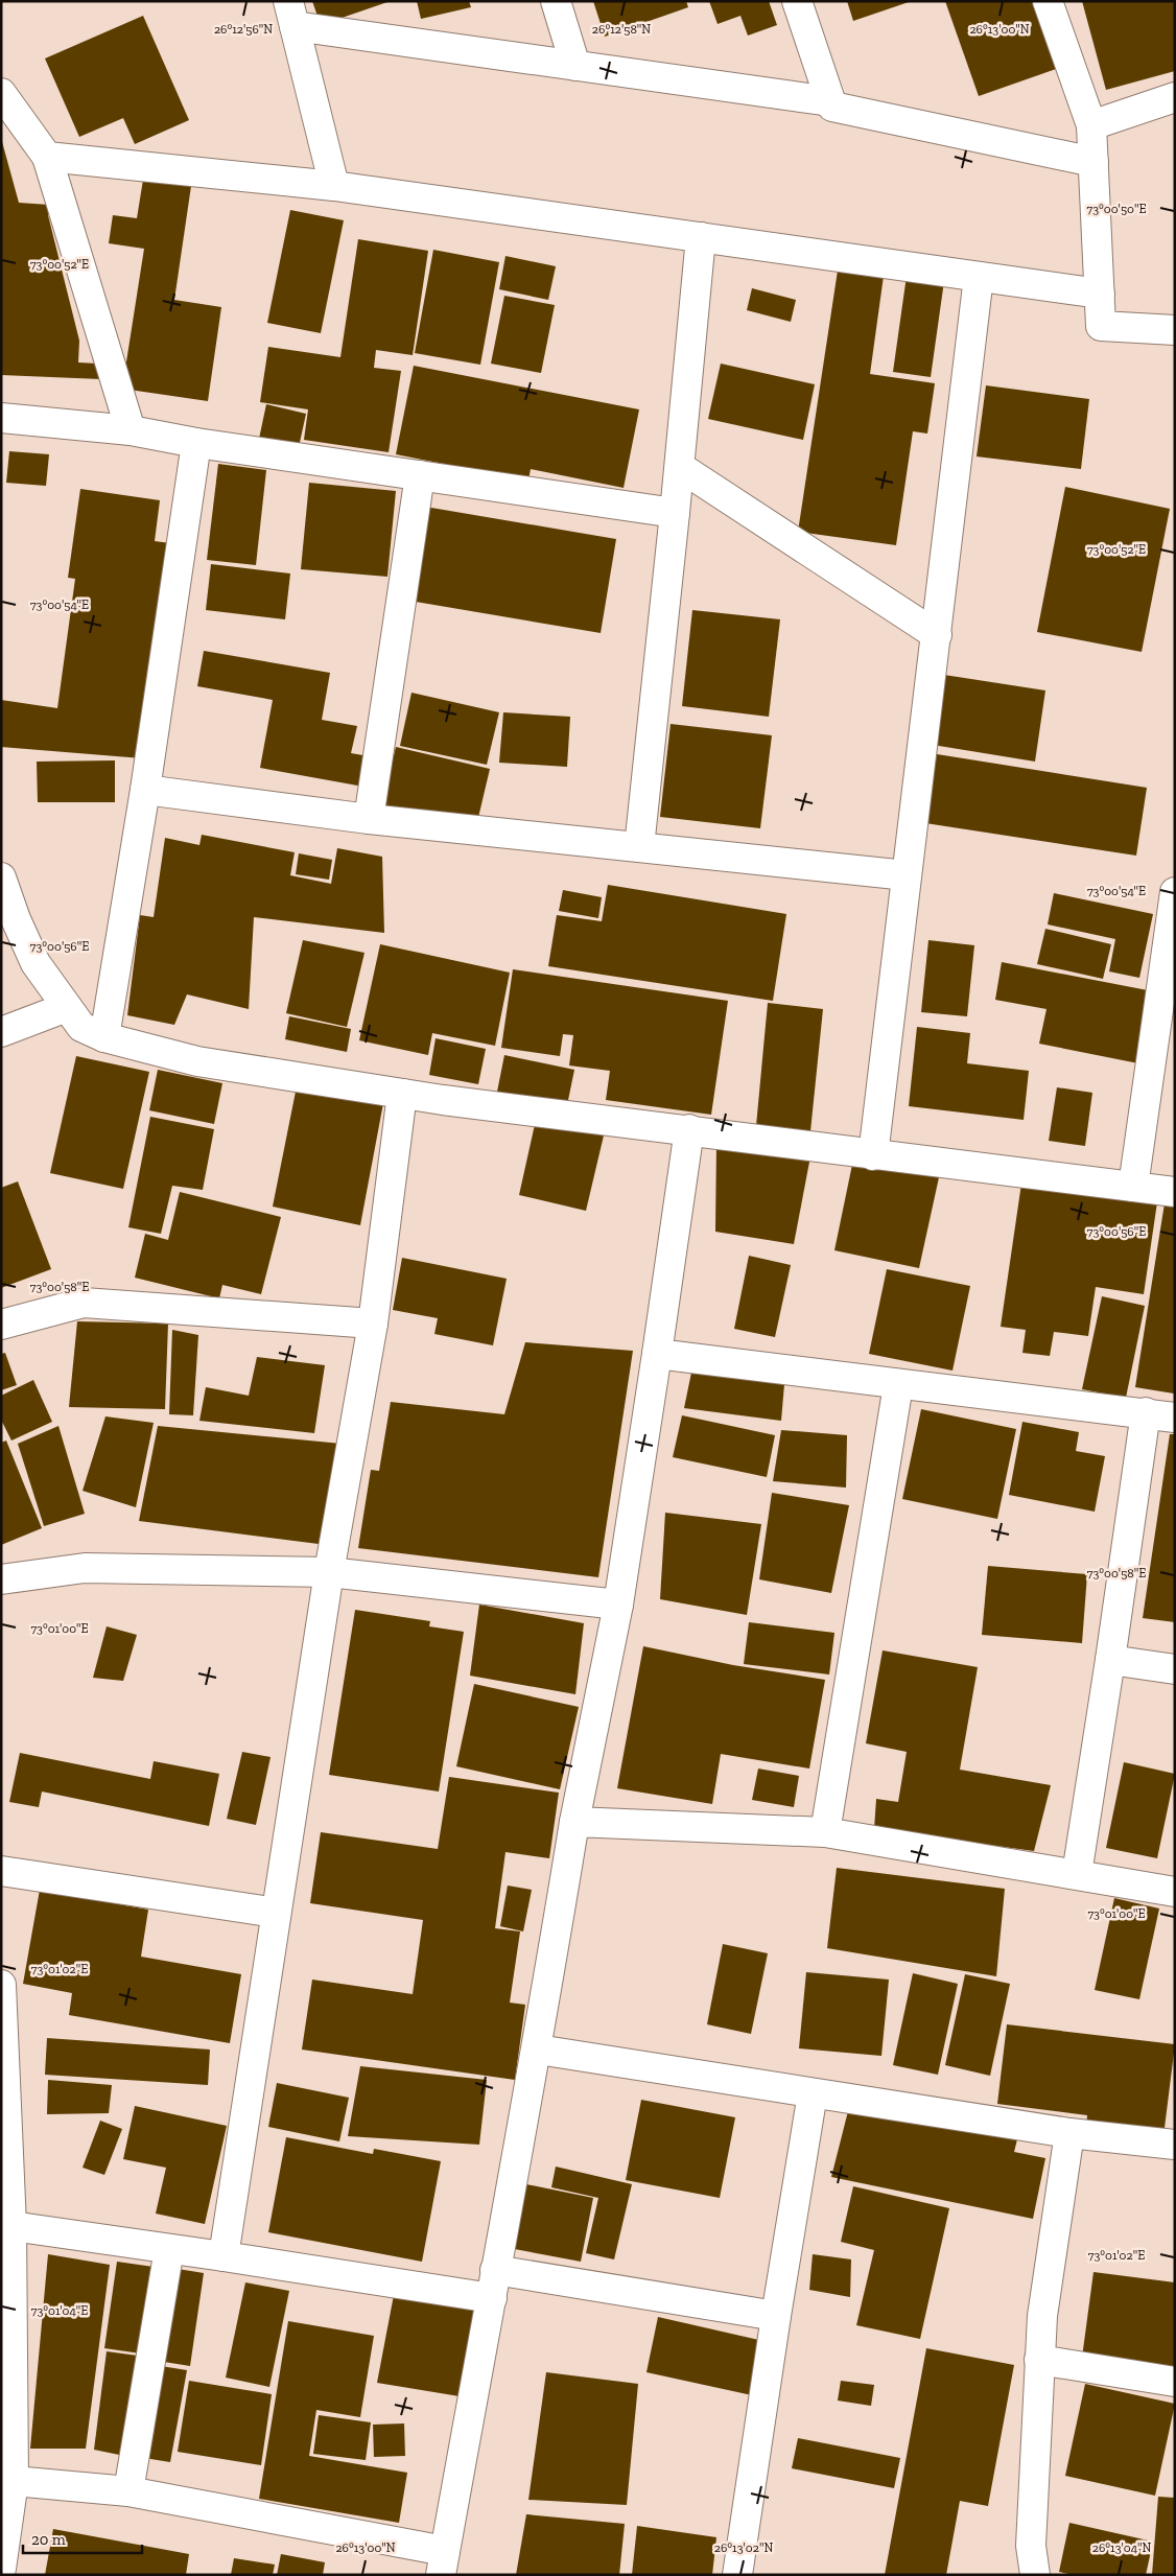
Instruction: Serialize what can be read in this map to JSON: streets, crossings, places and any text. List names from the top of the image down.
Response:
{
  "scale_bar": "20 m",
  "coordinates": [
    "26°12'56\"N",
    "26°12'58\"N",
    "26°13'00\"N",
    "73°00'50\"E",
    "73°00'52\"E",
    "73°00'54\"E",
    "73°00'56\"E",
    "73°00'58\"E",
    "73°01'00\"E",
    "73°01'02\"E",
    "73°01'04\"E",
    "26°13'02\"N",
    "26°13'04\"N"
  ]
}
